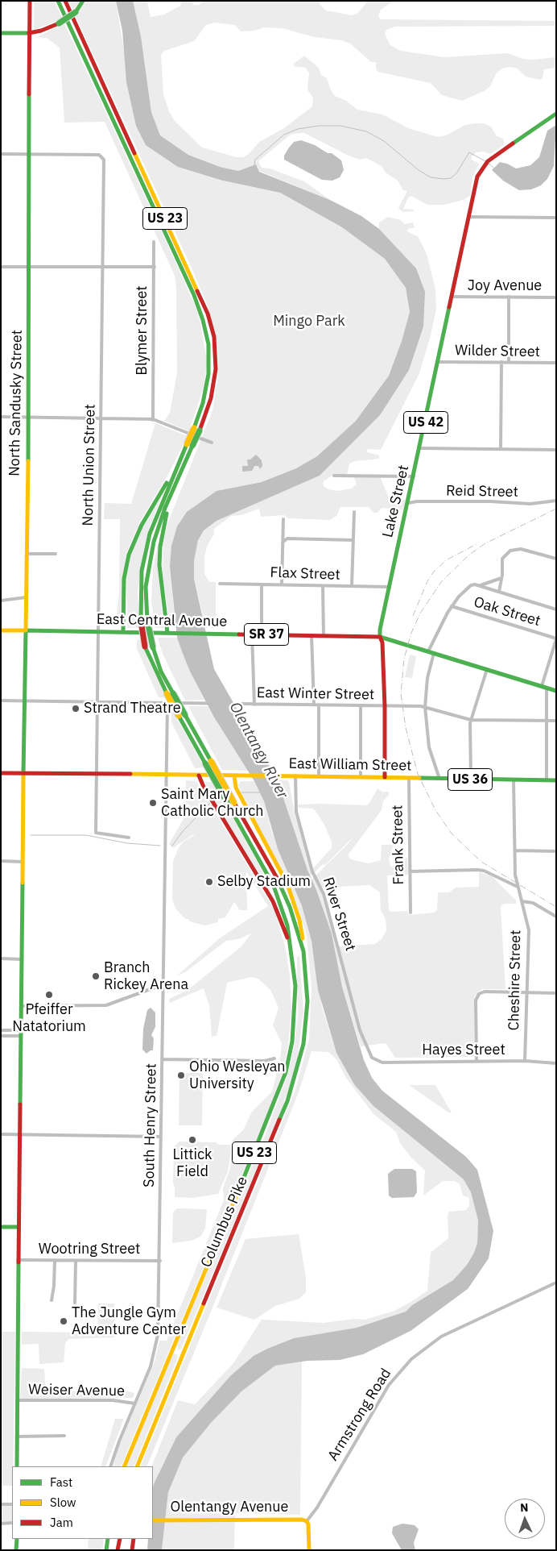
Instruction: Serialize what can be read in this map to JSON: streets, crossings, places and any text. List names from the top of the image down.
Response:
{
  "streets": {
    "main road": [
      "US 23",
      "North Sandusky Street",
      "US 42",
      "Lake Street",
      "East Central Avenue",
      "SR 37",
      "East William Street",
      "US 36",
      "Columbus Pike",
      "Olentangy Avenue"
    ],
    "street": [
      "Joy Avenue",
      "Blymer Street",
      "Wilder Street",
      "North Union Street",
      "Reid Street",
      "Flax Street",
      "Oak Street",
      "East Winter Street",
      "Frank Street",
      "River Street",
      "Cheshire Street",
      "Hayes Street",
      "South Henry Street",
      "Wootring Street",
      "Weiser Avenue",
      "Armstrong Road"
    ]
  },
  "crossings": [
    ["US 23", "Columbus Pike"],
    ["Joy Avenue", "Lake Street"],
    ["Wilder Street", "Lake Street"],
    ["North Sandusky Street", "North Union Street"],
    ["North Sandusky Street", "East Central Avenue"],
    ["North Sandusky Street", "SR 37"],
    ["North Sandusky Street", "East Winter Street"],
    ["North Sandusky Street", "East William Street"],
    ["North Sandusky Street", "US 36"],
    ["North Sandusky Street", "Wootring Street"],
    ["North Sandusky Street", "Weiser Avenue"],
    ["US 42", "Lake Street"],
    ["North Union Street", "East Central Avenue"],
    ["North Union Street", "East Winter Street"],
    ["North Union Street", "East William Street"],
    ["Reid Street", "Lake Street"],
    ["Lake Street", "Flax Street"],
    ["Lake Street", "East Central Avenue"],
    ["Lake Street", "East Winter Street"],
    ["Lake Street", "East William Street"],
    ["East Central Avenue", "SR 37"],
    ["East Winter Street", "South Henry Street"],
    ["East William Street", "US 36"],
    ["East William Street", "Frank Street"],
    ["East William Street", "River Street"],
    ["East William Street", "South Henry Street"],
    ["River Street", "Hayes Street"],
    ["Cheshire Street", "Hayes Street"],
    ["South Henry Street", "Wootring Street"],
    ["South Henry Street", "Weiser Avenue"],
    ["Armstrong Road", "Olentangy Avenue"]
  ],
  "water": ["Olentangy River"],
  "parks": ["Mingo Park"],
  "places": [
    "Strand Theatre",
    "Saint Mary Catholic Church",
    "Selby Stadium",
    "Branch Rickey Arena",
    "Pfeiffer Natatorium",
    "Ohio Wesleyan University",
    "Littick Field",
    "The Jungle Gym Adventure Center"
  ],
  "legend": ["Fast", "Slow", "Jam"],
  "north": "top"
}
